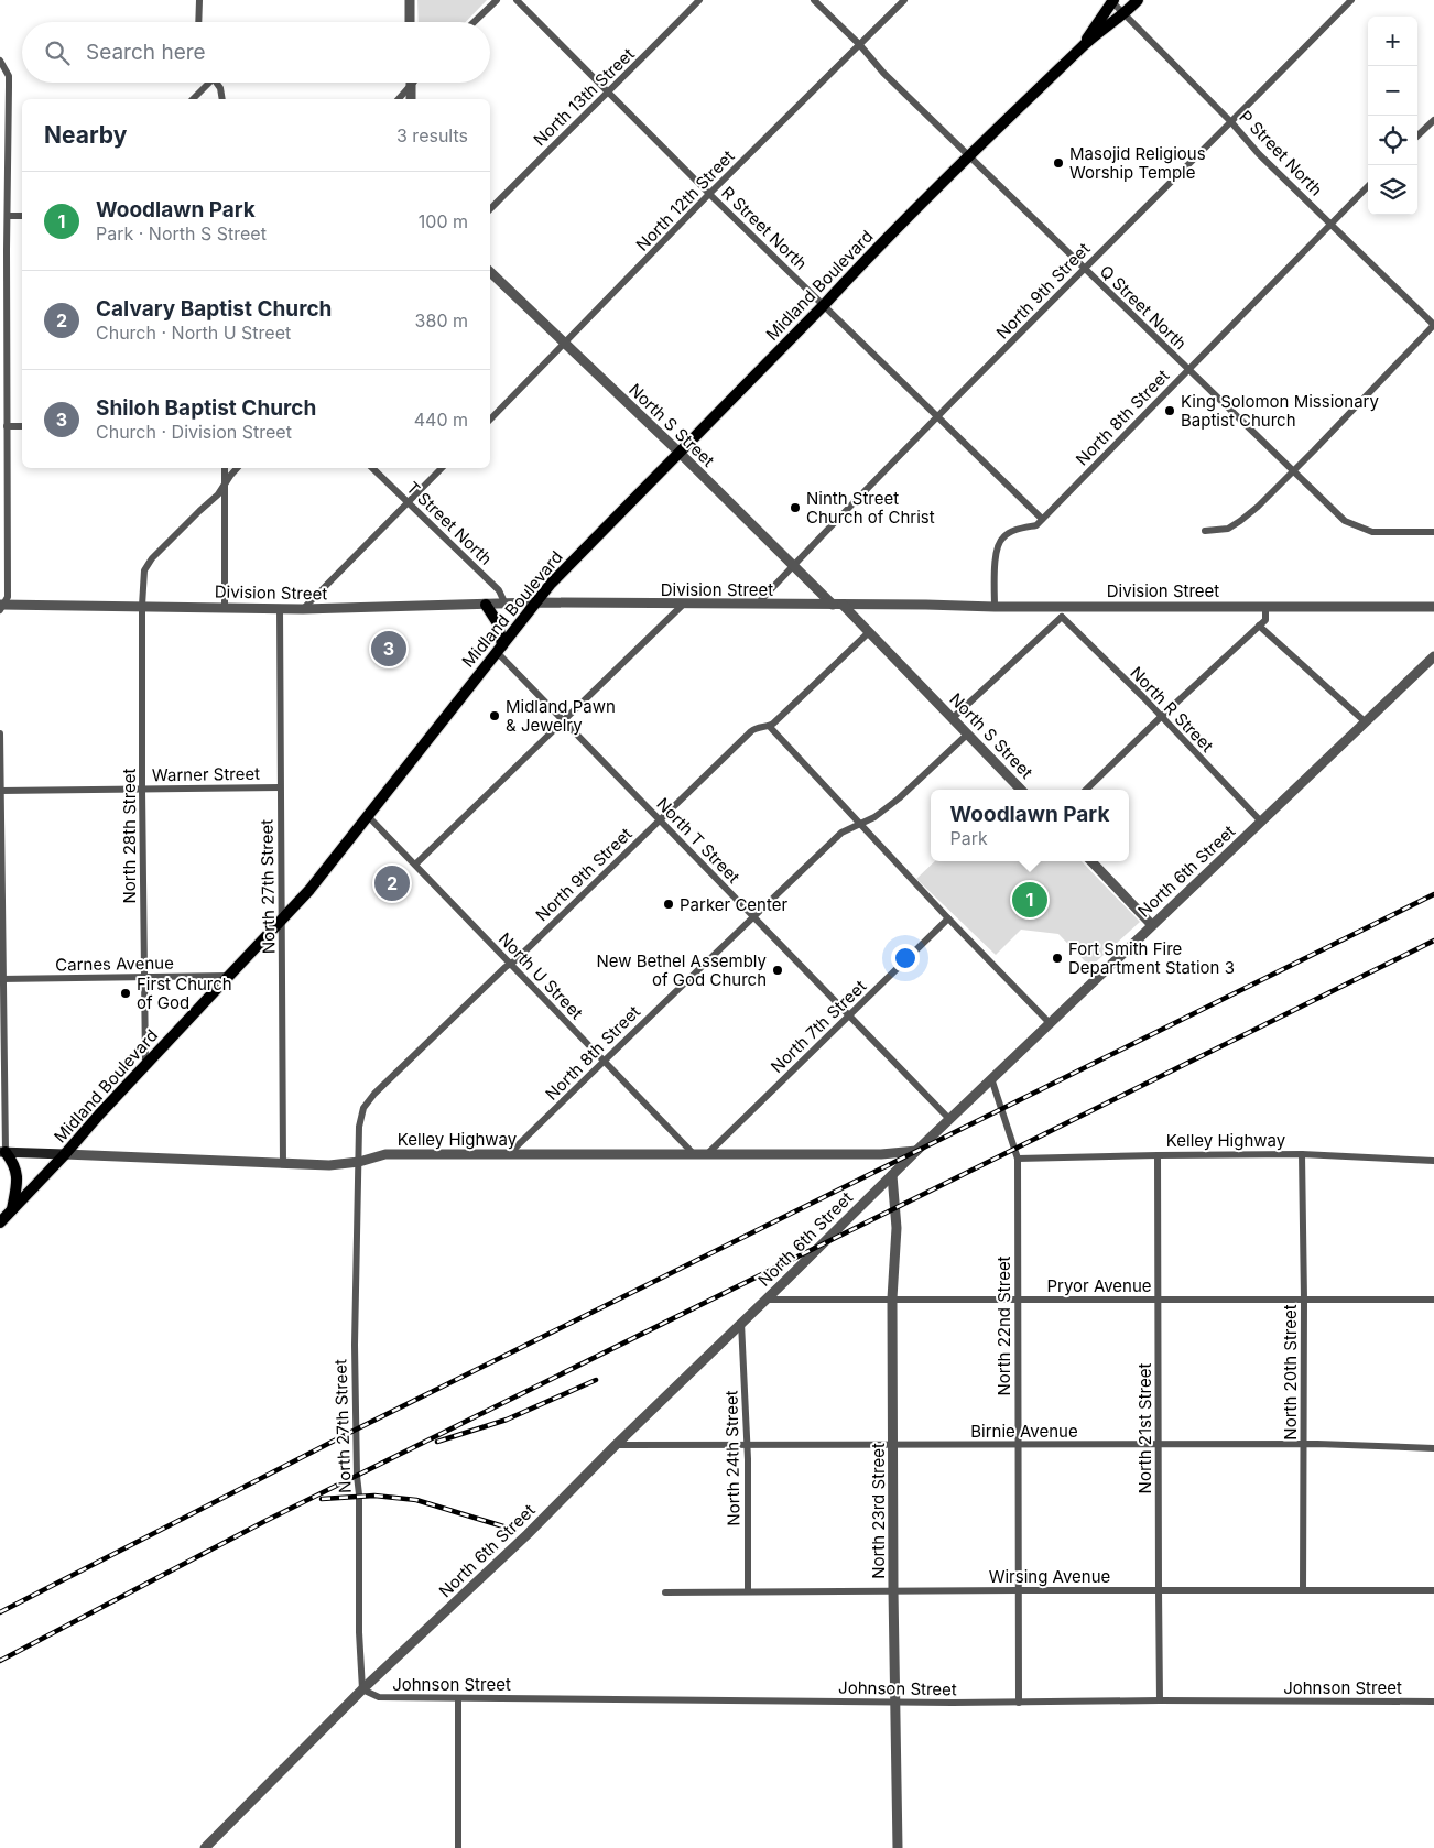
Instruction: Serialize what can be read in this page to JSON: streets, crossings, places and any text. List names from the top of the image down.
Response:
{
  "streets": {
    "main road": ["Midland Boulevard", "Kelley Highway"],
    "street": [
      "North 13th Street",
      "P Street North",
      "North 12th Street",
      "R Street North",
      "North 9th Street",
      "Q Street North",
      "North 8th Street",
      "North S Street",
      "T Street North",
      "Division Street",
      "North R Street",
      "Warner Street",
      "North 28th Street",
      "North T Street",
      "North 6th Street",
      "North 27th Street",
      "Carnes Avenue",
      "North U Street",
      "North 7th Street",
      "Pryor Avenue",
      "North 22nd Street",
      "North 20th Street",
      "North 21st Street",
      "Birnie Avenue",
      "North 24th Street",
      "North 23rd Street",
      "Wirsing Avenue",
      "Johnson Street"
    ]
  },
  "crossings": [
    ["North 13th Street", "R Street North"],
    ["P Street North", "Midland Boulevard"],
    ["P Street North", "North 9th Street"],
    ["P Street North", "North 8th Street"],
    ["North 12th Street", "R Street North"],
    ["North 12th Street", "Q Street North"],
    ["North 12th Street", "North S Street"],
    ["R Street North", "Midland Boulevard"],
    ["R Street North", "North 9th Street"],
    ["R Street North", "North 8th Street"],
    ["Midland Boulevard", "Q Street North"],
    ["Midland Boulevard", "North S Street"],
    ["Midland Boulevard", "Division Street"],
    ["Midland Boulevard", "North 28th Street"],
    ["Midland Boulevard", "North T Street"],
    ["Midland Boulevard", "North 27th Street"],
    ["Midland Boulevard", "Carnes Avenue"],
    ["Midland Boulevard", "North U Street"],
    ["Midland Boulevard", "Kelley Highway"],
    ["North 9th Street", "Q Street North"],
    ["North 9th Street", "North S Street"],
    ["North 9th Street", "Division Street"],
    ["North 9th Street", "North T Street"],
    ["North 9th Street", "North 27th Street"],
    ["North 9th Street", "North U Street"],
    ["North 9th Street", "Kelley Highway"],
    ["Q Street North", "North 8th Street"],
    ["North 8th Street", "North S Street"],
    ["North 8th Street", "Division Street"],
    ["North 8th Street", "North T Street"],
    ["North 8th Street", "North U Street"],
    ["North 8th Street", "Kelley Highway"],
    ["North S Street", "Division Street"],
    ["T Street North", "Division Street"],
    ["Division Street", "North 28th Street"],
    ["Division Street", "North 27th Street"],
    ["North R Street", "North 6th Street"],
    ["Warner Street", "North 28th Street"],
    ["Warner Street", "North 27th Street"],
    ["North 28th Street", "Carnes Avenue"],
    ["North T Street", "North 6th Street"],
    ["North T Street", "North 7th Street"],
    ["North 6th Street", "North 27th Street"],
    ["North 6th Street", "Kelley Highway"],
    ["North 6th Street", "Pryor Avenue"],
    ["North 6th Street", "North 22nd Street"],
    ["North 6th Street", "Birnie Avenue"],
    ["North 6th Street", "North 24th Street"],
    ["North 6th Street", "North 23rd Street"],
    ["North 6th Street", "Johnson Street"],
    ["North 27th Street", "Kelley Highway"],
    ["North 27th Street", "Johnson Street"],
    ["North U Street", "Kelley Highway"],
    ["North 7th Street", "Kelley Highway"],
    ["Kelley Highway", "North 22nd Street"],
    ["Kelley Highway", "North 20th Street"],
    ["Kelley Highway", "North 21st Street"],
    ["Pryor Avenue", "North 22nd Street"],
    ["Pryor Avenue", "North 20th Street"],
    ["Pryor Avenue", "North 21st Street"],
    ["Pryor Avenue", "North 23rd Street"],
    ["North 22nd Street", "Birnie Avenue"],
    ["North 22nd Street", "Wirsing Avenue"],
    ["North 22nd Street", "Johnson Street"],
    ["North 20th Street", "Birnie Avenue"],
    ["North 20th Street", "Wirsing Avenue"],
    ["North 21st Street", "Birnie Avenue"],
    ["North 21st Street", "Wirsing Avenue"],
    ["North 21st Street", "Johnson Street"],
    ["Birnie Avenue", "North 24th Street"],
    ["Birnie Avenue", "North 23rd Street"],
    ["North 24th Street", "Wirsing Avenue"],
    ["North 23rd Street", "Wirsing Avenue"],
    ["North 23rd Street", "Johnson Street"]
  ],
  "places": [
    "Masojid Religious Worship Temple",
    "King Solomon Missionary Baptist Church",
    "Ninth Street Church of Christ",
    "Midland Pawn & Jewelry",
    "Parker Center",
    "Fort Smith Fire Department Station 3",
    "New Bethel Assembly of God Church",
    "First Church of God"
  ],
  "page": {
    "map_buttons": ["+", "−"],
    "search": "Search here",
    "heading": ["Nearby", "3 results"],
    "list": [
      {
        "mark": "1",
        "name": "Woodlawn Park",
        "note": "Park · North S Street",
        "value": "100 m"
      },
      {
        "mark": "2",
        "name": "Calvary Baptist Church",
        "note": "Church · North U Street",
        "value": "380 m"
      },
      {
        "mark": "3",
        "name": "Shiloh Baptist Church",
        "note": "Church · Division Street",
        "value": "440 m"
      }
    ],
    "pins": ["3", "2", "1"],
    "popup": ["Woodlawn Park", "Park"]
  }
}
